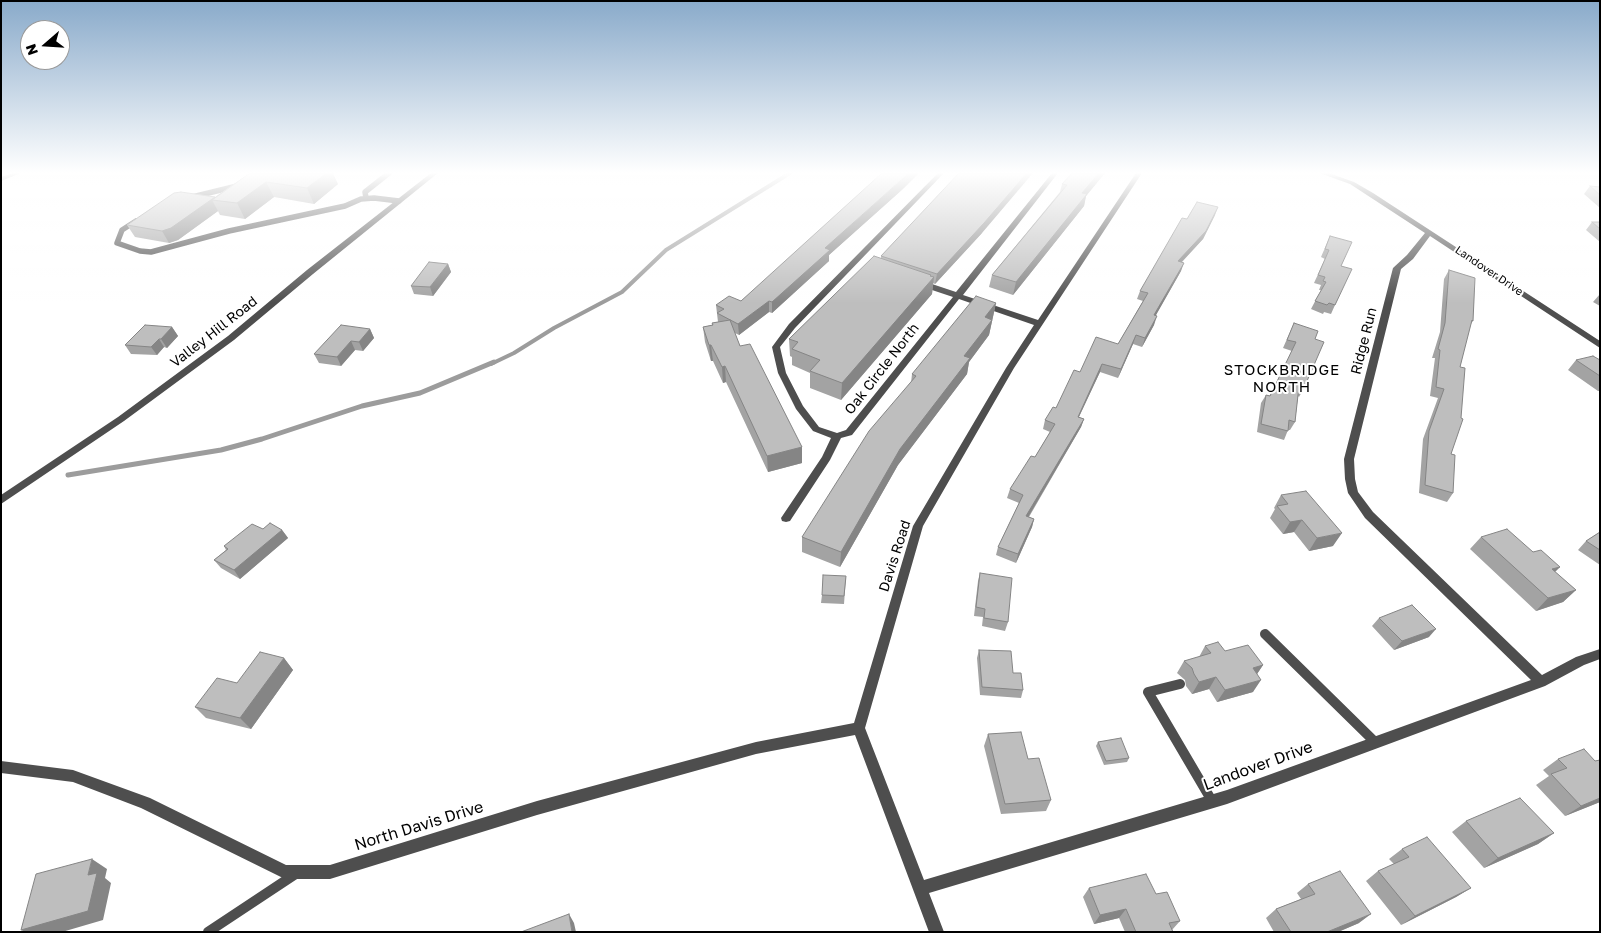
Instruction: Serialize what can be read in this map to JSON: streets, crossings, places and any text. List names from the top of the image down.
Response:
{
  "streets": {
    "street": [
      "Landover Drive",
      "Valley Hill Road",
      "Ridge Run",
      "Oak Circle North",
      "Davis Road",
      "North Davis Drive"
    ]
  },
  "crossings": [
    ["Landover Drive", "Ridge Run"],
    ["Davis Road", "North Davis Drive"]
  ],
  "districts": ["STOCKBRIDGE NORTH"],
  "north": "left"
}
